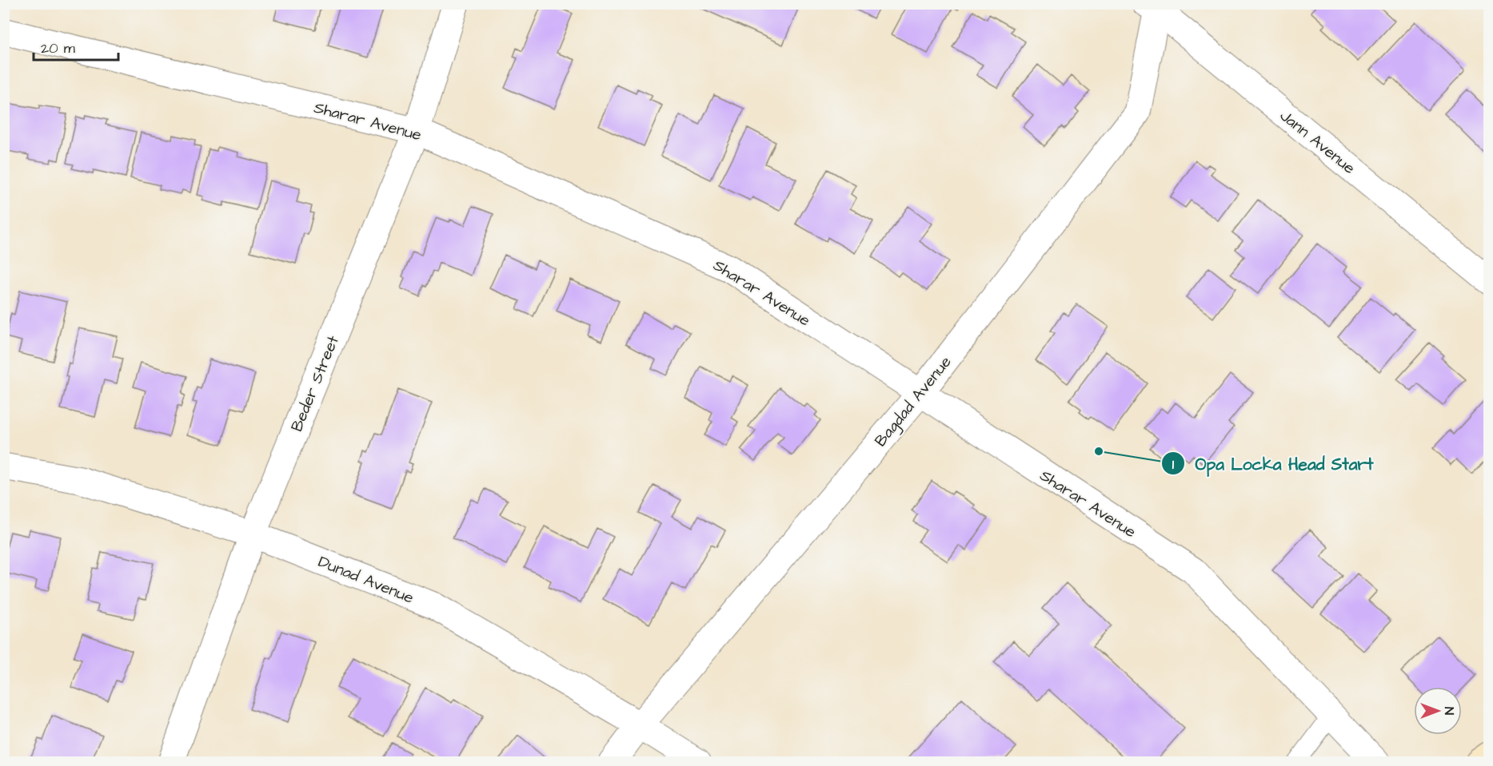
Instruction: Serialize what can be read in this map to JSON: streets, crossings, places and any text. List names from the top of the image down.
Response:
{
  "streets": {
    "street": [
      "Sharar Avenue",
      "Jann Avenue",
      "Beder Street",
      "Bagdad Avenue",
      "Dunad Avenue"
    ]
  },
  "crossings": [
    ["Sharar Avenue", "Beder Street"],
    ["Sharar Avenue", "Bagdad Avenue"],
    ["Jann Avenue", "Bagdad Avenue"],
    ["Beder Street", "Dunad Avenue"],
    ["Bagdad Avenue", "Dunad Avenue"]
  ],
  "places": ["Opa Locka Head Start"],
  "scale_bar": "20 m",
  "north": "right"
}
